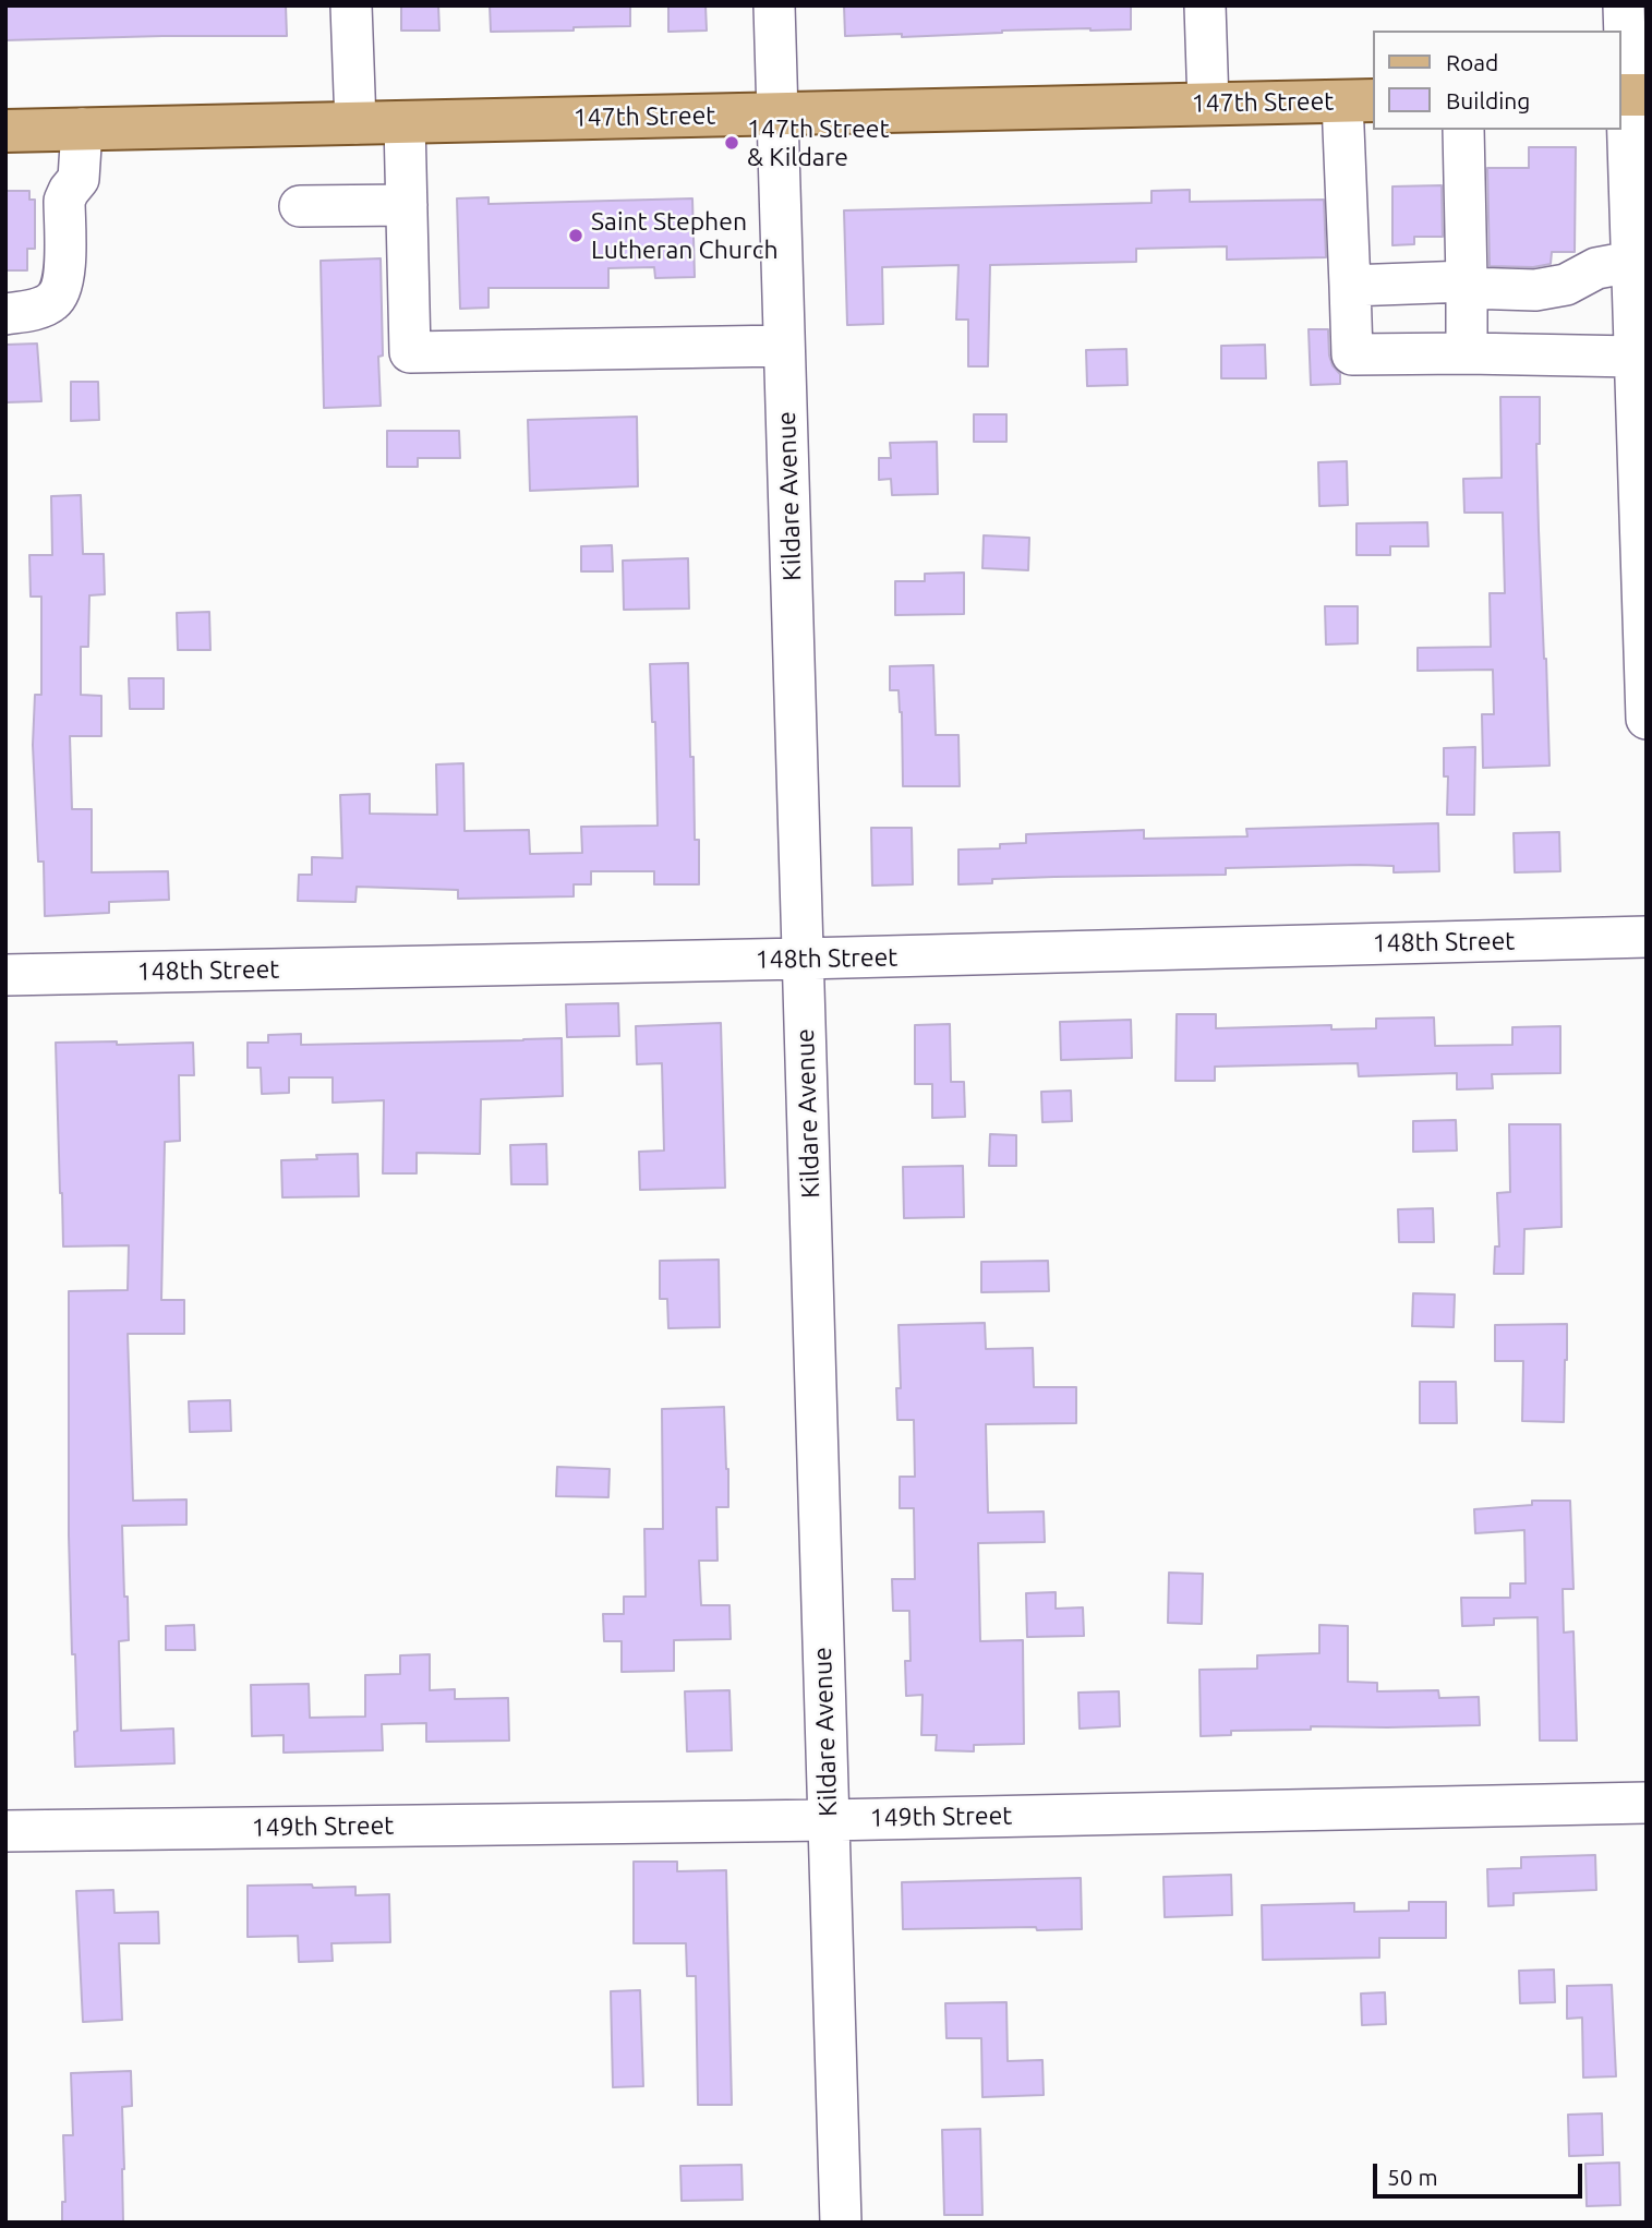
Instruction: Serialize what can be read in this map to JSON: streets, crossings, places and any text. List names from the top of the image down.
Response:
{
  "streets": {
    "main road": ["147th Street"],
    "street": ["Kildare Avenue", "148th Street", "149th Street"]
  },
  "crossings": [
    ["147th Street", "Kildare Avenue"],
    ["Kildare Avenue", "148th Street"],
    ["Kildare Avenue", "149th Street"]
  ],
  "places": ["147th Street & Kildare", "Saint Stephen Lutheran Church"],
  "legend": ["Road", "Building"],
  "scale_bar": "50 m"
}
